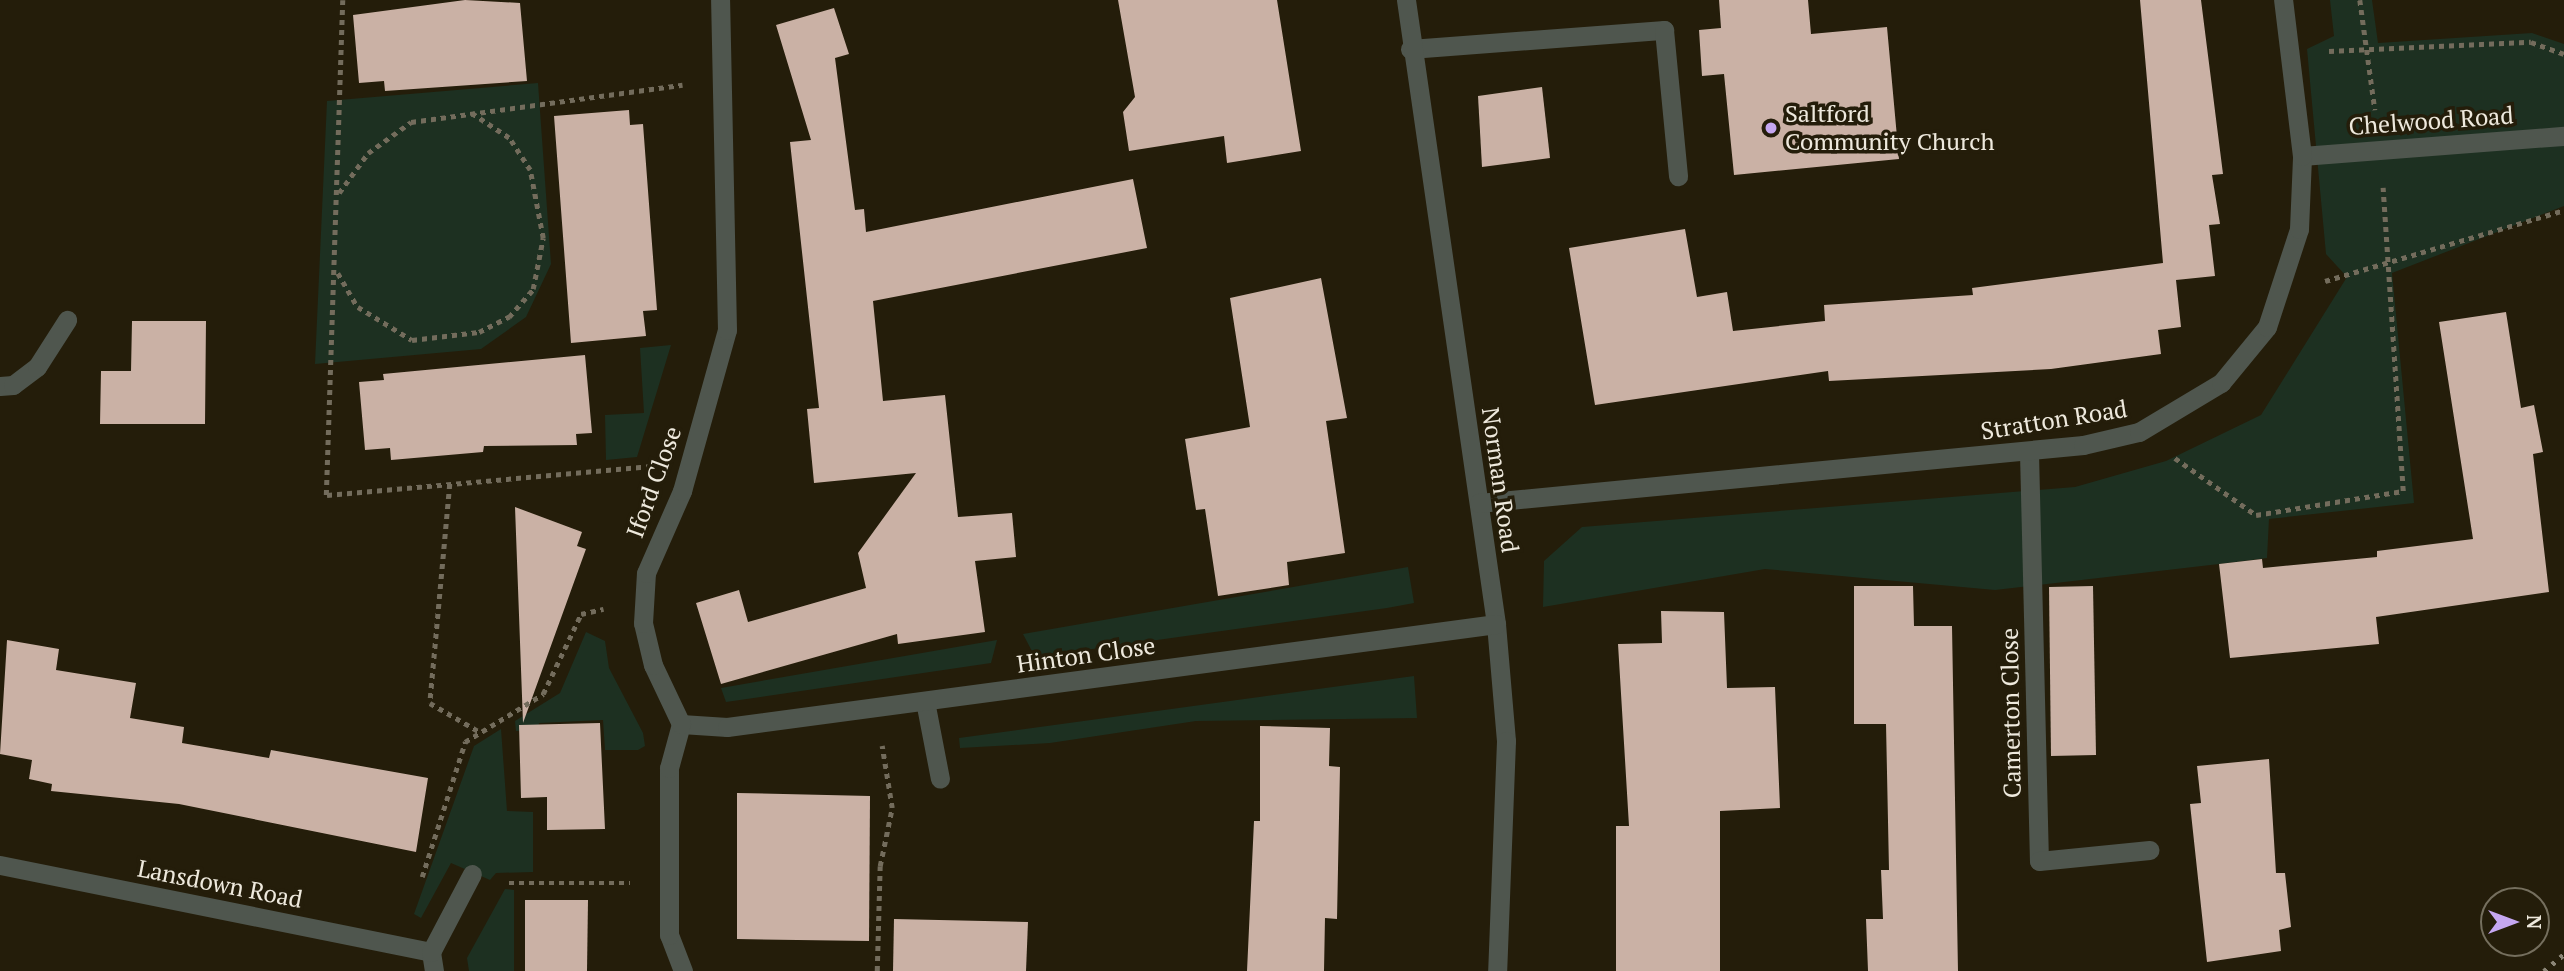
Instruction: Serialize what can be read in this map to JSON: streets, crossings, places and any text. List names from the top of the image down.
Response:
{
  "streets": {
    "street": [
      "Chelwood Road",
      "Stratton Road",
      "Norman Road",
      "Iford Close",
      "Hinton Close",
      "Camerton Close",
      "Lansdown Road"
    ]
  },
  "crossings": [
    ["Chelwood Road", "Stratton Road"],
    ["Stratton Road", "Norman Road"],
    ["Stratton Road", "Camerton Close"],
    ["Norman Road", "Hinton Close"],
    ["Iford Close", "Hinton Close"]
  ],
  "places": ["Saltford Community Church"],
  "north": "right"
}
